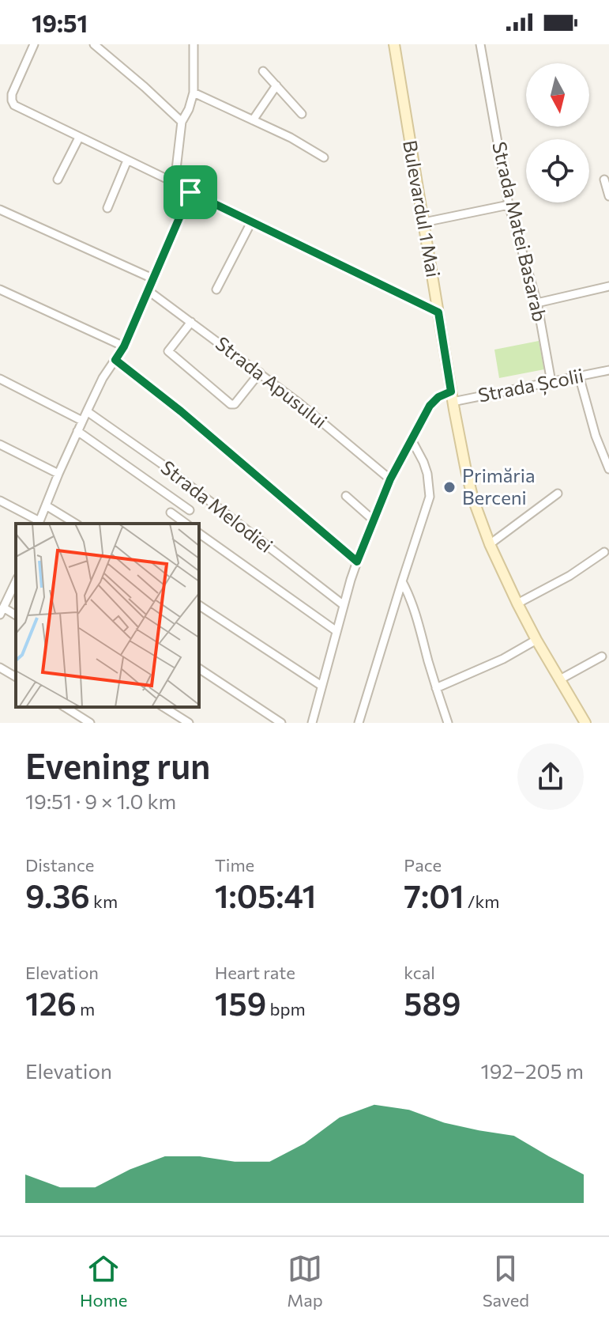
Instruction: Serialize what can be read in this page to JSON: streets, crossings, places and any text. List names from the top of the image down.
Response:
{
  "streets": {
    "main road": ["Bulevardul 1 Mai"],
    "street": [
      "Strada Matei Basarab",
      "Strada Apusului",
      "Strada Școlii",
      "Strada Melodiei"
    ]
  },
  "crossings": [
    ["Bulevardul 1 Mai", "Strada Școlii"],
    ["Strada Matei Basarab", "Strada Școlii"]
  ],
  "places": ["Primăria Berceni"],
  "north": "bottom",
  "page": {
    "status": "19:51",
    "heading": ["Evening run", "19:51 · 9 × 1.0 km"],
    "stats": [
      ["Distance", "9.36 km"],
      ["Time", "1:05:41"],
      ["Pace", "7:01 /km"],
      ["Elevation", "126 m"],
      ["Heart rate", "159 bpm"],
      ["kcal", "589"]
    ],
    "chart": ["Elevation", "192–205 m"],
    "tabs": ["Home", "Map", "Saved"]
  }
}
